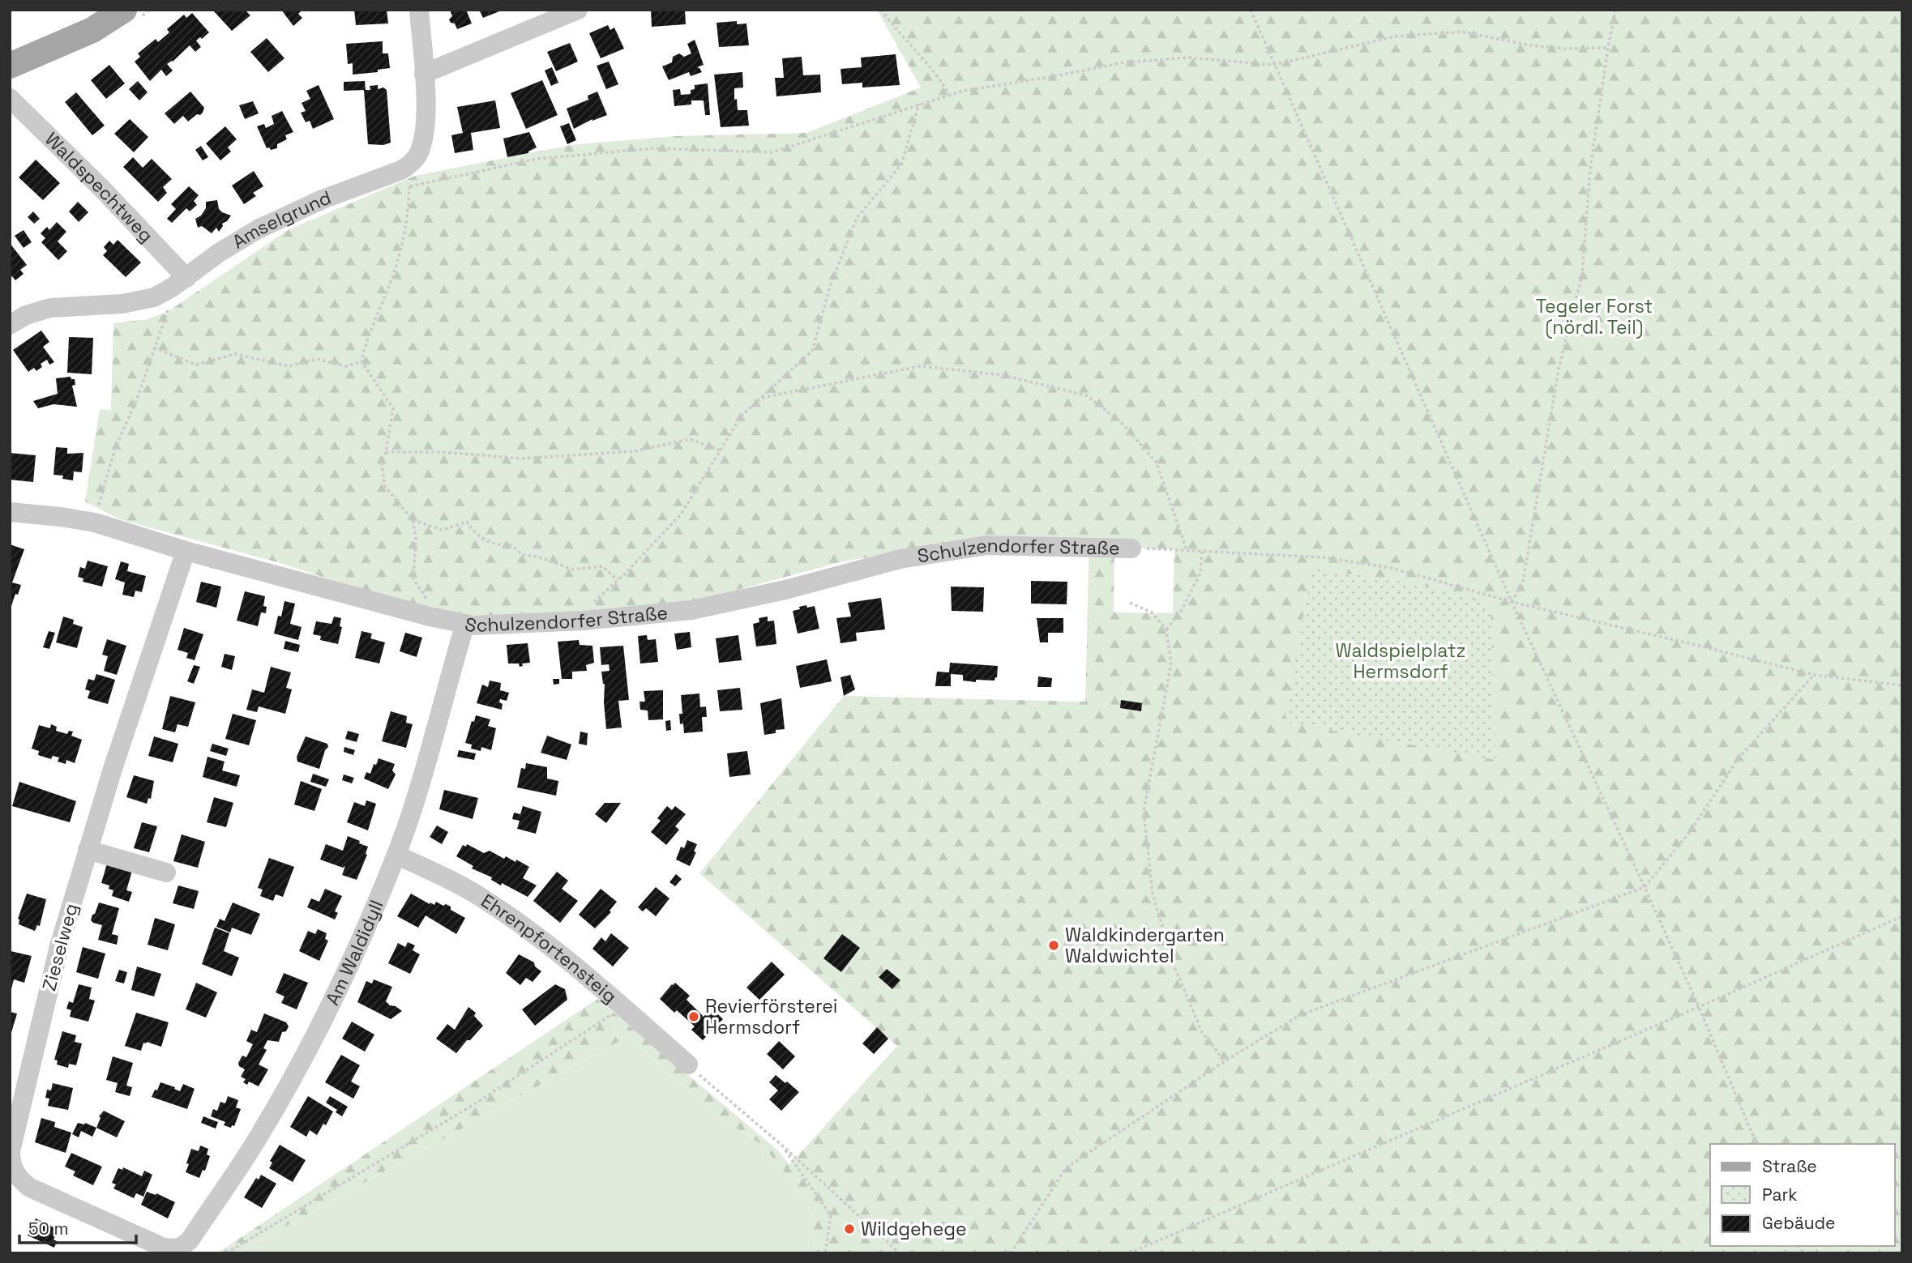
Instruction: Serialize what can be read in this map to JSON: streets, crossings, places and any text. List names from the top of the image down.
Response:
{
  "streets": {
    "street": [
      "Waldspechtweg",
      "Amselgrund",
      "Schulzendorfer Straße",
      "Zieselweg",
      "Ehrenpfortensteig",
      "Am Waldidyll"
    ]
  },
  "crossings": [
    ["Waldspechtweg", "Amselgrund"],
    ["Schulzendorfer Straße", "Zieselweg"],
    ["Schulzendorfer Straße", "Am Waldidyll"],
    ["Zieselweg", "Am Waldidyll"],
    ["Ehrenpfortensteig", "Am Waldidyll"]
  ],
  "parks": ["Tegeler Forst (nördl. Teil)", "Waldspielplatz Hermsdorf"],
  "places": ["Waldkindergarten Waldwichtel", "Revierförsterei Hermsdorf", "Wildgehege"],
  "legend": ["Straße", "Park", "Gebäude"],
  "scale_bar": "50 m"
}
